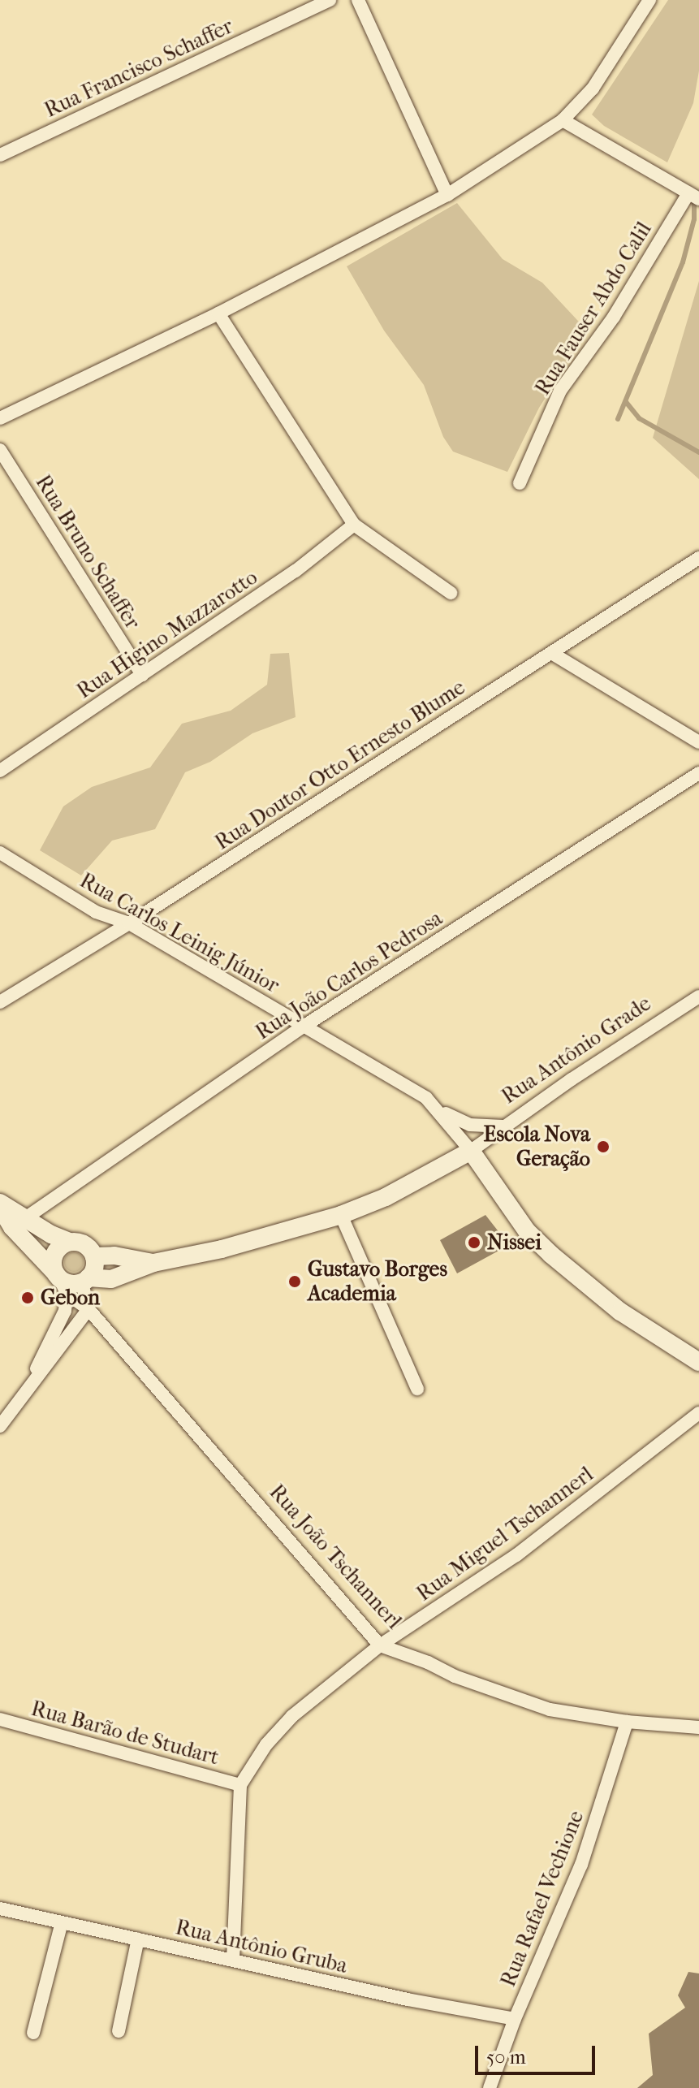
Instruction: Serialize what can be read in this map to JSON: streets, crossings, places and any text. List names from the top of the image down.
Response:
{
  "streets": {
    "main road": ["Rua Antônio Grade", "Rua João Tschannerl"],
    "street": [
      "Rua Francisco Schaffer",
      "Rua Fauser Abdo Calil",
      "Rua Bruno Schaffer",
      "Rua Higino Mazzarotto",
      "Rua Doutor Otto Ernesto Blume",
      "Rua Carlos Leinig Júnior",
      "Rua João Carlos Pedrosa",
      "Rua Miguel Tschannerl",
      "Rua Barão de Studart",
      "Rua Rafael Vechione",
      "Rua Antônio Gruba"
    ]
  },
  "crossings": [
    ["Rua Bruno Schaffer", "Rua Higino Mazzarotto"],
    ["Rua Doutor Otto Ernesto Blume", "Rua Carlos Leinig Júnior"],
    ["Rua Carlos Leinig Júnior", "Rua João Carlos Pedrosa"],
    ["Rua Carlos Leinig Júnior", "Rua Antônio Grade"],
    ["Rua João Carlos Pedrosa", "Rua João Tschannerl"],
    ["Rua Antônio Grade", "Rua João Tschannerl"],
    ["Rua Miguel Tschannerl", "Rua João Tschannerl"],
    ["Rua Miguel Tschannerl", "Rua Barão de Studart"],
    ["Rua João Tschannerl", "Rua Rafael Vechione"],
    ["Rua Rafael Vechione", "Rua Antônio Gruba"]
  ],
  "places": [
    "Escola Nova Geração",
    "Nissei",
    "Gustavo Borges Academia",
    "Gebon"
  ],
  "scale_bar": "50 m"
}
